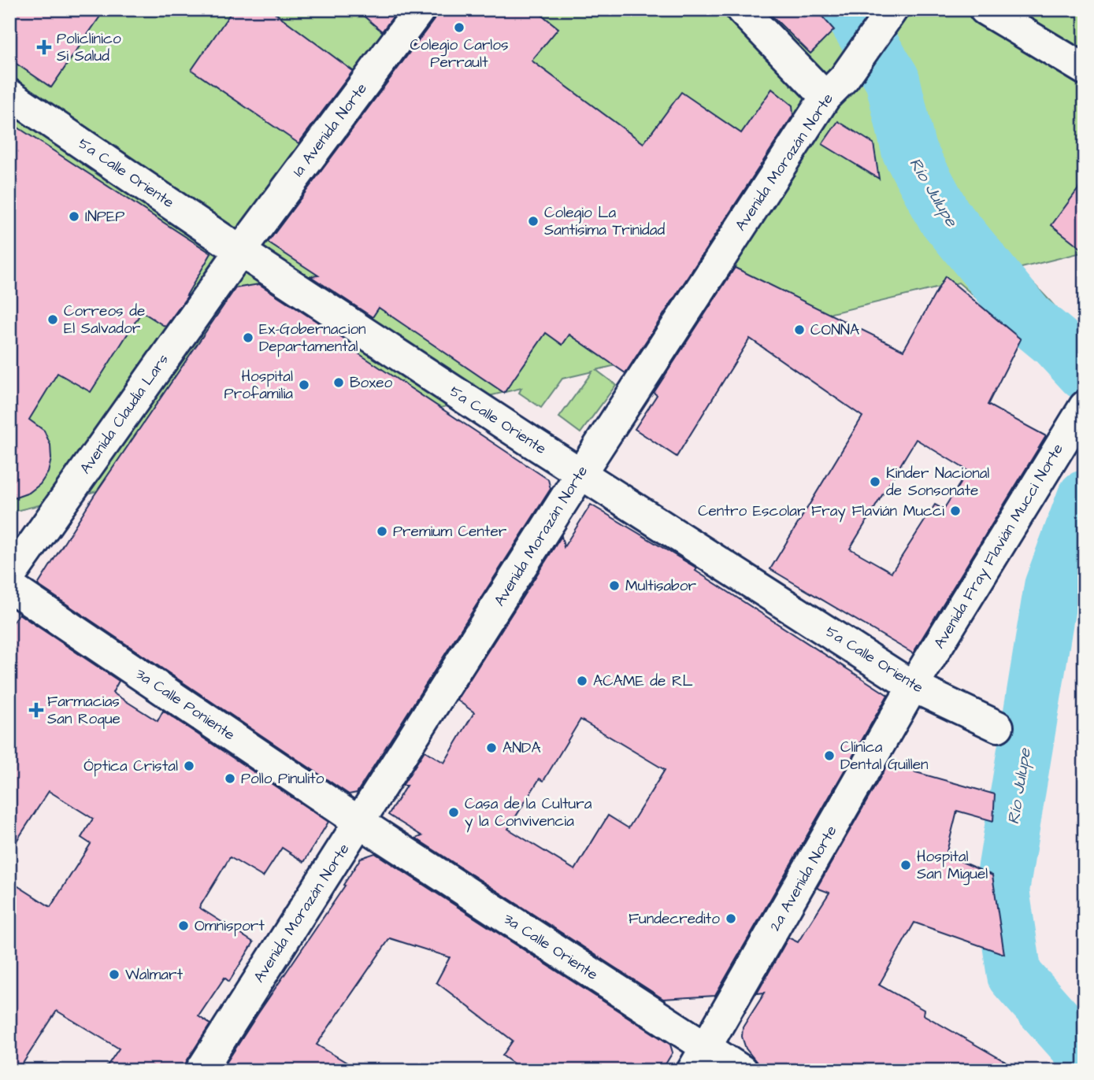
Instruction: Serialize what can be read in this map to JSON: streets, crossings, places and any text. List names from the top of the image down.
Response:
{
  "streets": {
    "main road": [
      "1a Avenida Norte",
      "Avenida Morazán Norte",
      "5a Calle Oriente",
      "Avenida Claudia Lars",
      "Avenida Fray Flavián Mucci Norte",
      "3a Calle Poniente",
      "2a Avenida Norte",
      "3a Calle Oriente"
    ]
  },
  "crossings": [
    ["1a Avenida Norte", "5a Calle Oriente"],
    ["1a Avenida Norte", "Avenida Claudia Lars"],
    ["Avenida Morazán Norte", "5a Calle Oriente"],
    ["Avenida Morazán Norte", "3a Calle Poniente"],
    ["Avenida Morazán Norte", "3a Calle Oriente"],
    ["5a Calle Oriente", "Avenida Claudia Lars"],
    ["5a Calle Oriente", "Avenida Fray Flavián Mucci Norte"],
    ["5a Calle Oriente", "2a Avenida Norte"],
    ["Avenida Fray Flavián Mucci Norte", "2a Avenida Norte"],
    ["3a Calle Poniente", "3a Calle Oriente"],
    ["2a Avenida Norte", "3a Calle Oriente"]
  ],
  "water": ["Río Julupe"],
  "places": {
    "other": [
      "Colegio Carlos Perrault",
      "INPEP",
      "Colegio La Santísima Trinidad",
      "Correos de El Salvador",
      "CONNA",
      "Ex-Gobernacion Departamental",
      "Boxeo",
      "Hospital Profamilia",
      "Kinder Nacional de Sonsonate",
      "Centro Escolar Fray Flavián Mucci",
      "Premium Center",
      "Multisabor",
      "ACAME de RL",
      "ANDA",
      "Clínica Dental Guillen",
      "Óptica Cristal",
      "Pollo Pinulito",
      "Casa de la Cultura y la Convivencia",
      "Hospital San Miguel",
      "Fundecredito",
      "Omnisport",
      "Walmart"
    ],
    "health": ["Policlínico Si Salud", "Farmacias San Roque"]
  }
}
